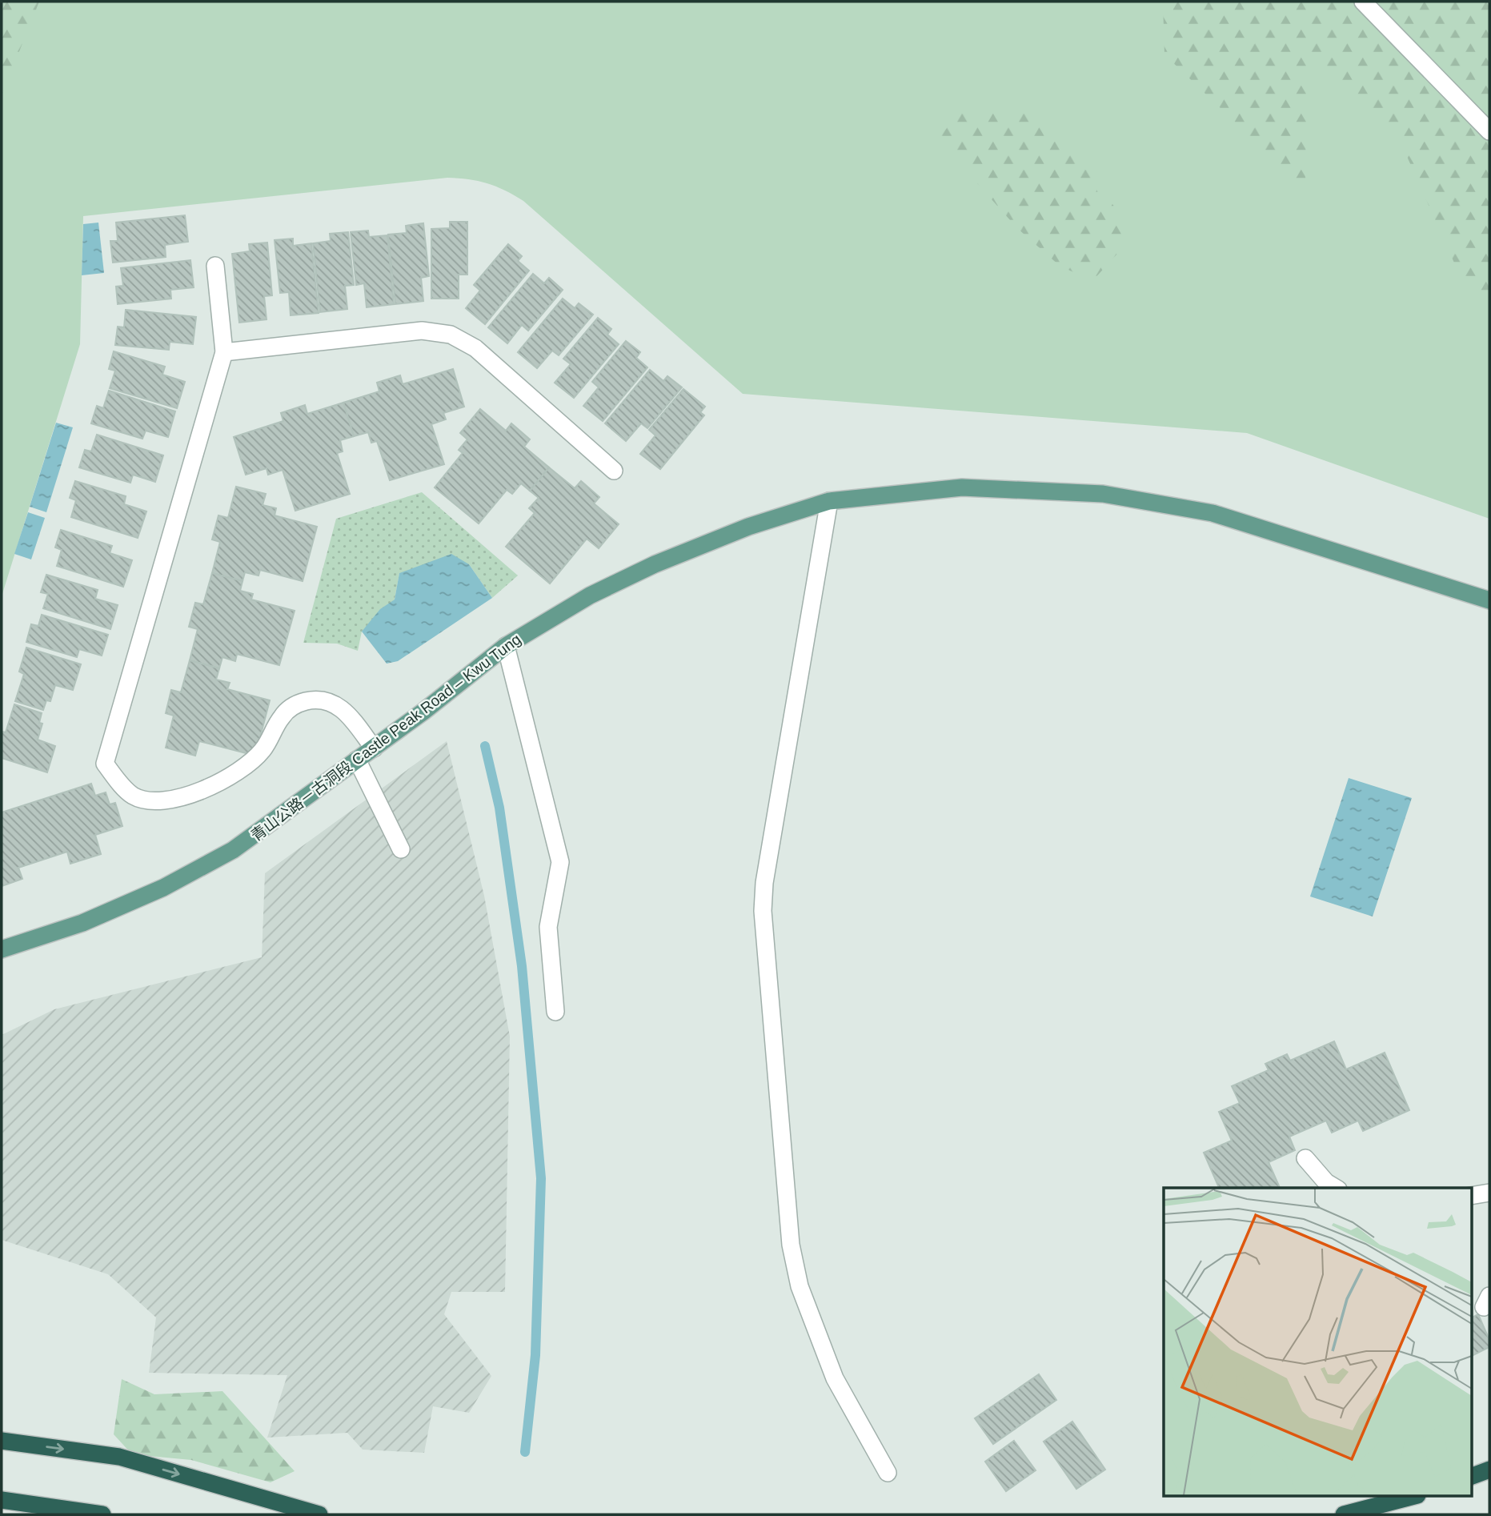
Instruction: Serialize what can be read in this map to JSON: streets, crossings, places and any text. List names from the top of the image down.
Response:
{
  "streets": {
    "main road": ["青山公路－古洞段 Castle Peak Road – Kwu Tung"]
  }
}
